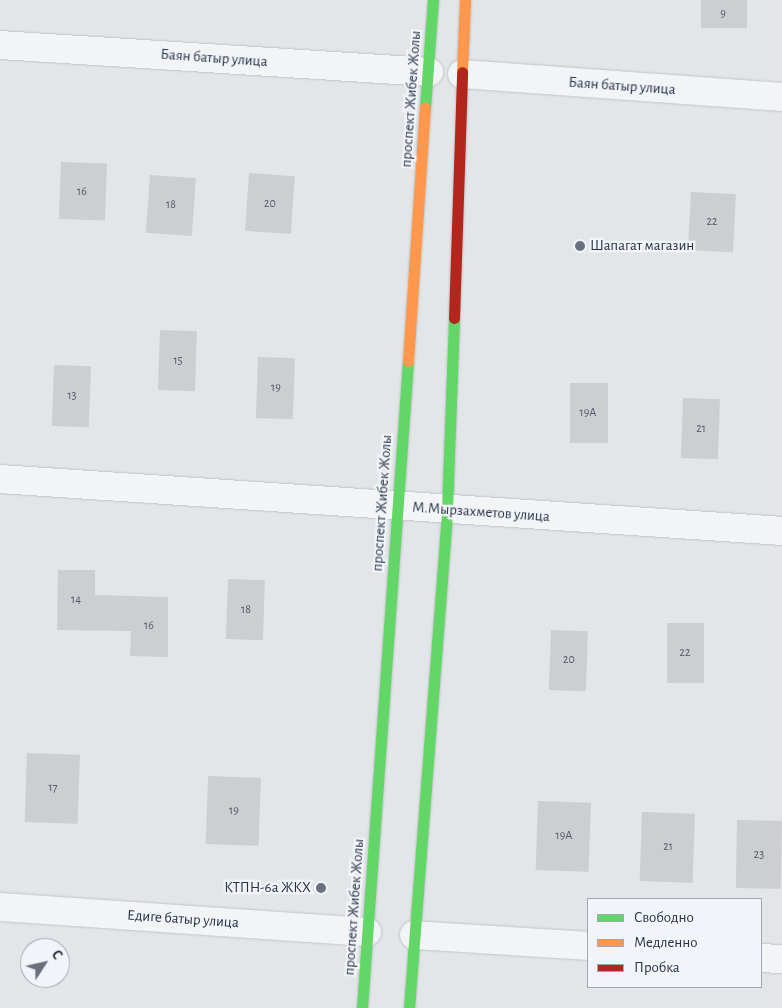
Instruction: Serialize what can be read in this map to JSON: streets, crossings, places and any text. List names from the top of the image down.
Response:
{
  "streets": {
    "street": [
      "Баян батыр улица",
      "проспект Жибек Жолы",
      "М.Мырзахметов улица",
      "Едиге батыр улица"
    ]
  },
  "crossings": [
    ["Баян батыр улица", "проспект Жибек Жолы"],
    ["проспект Жибек Жолы", "М.Мырзахметов улица"],
    ["проспект Жибек Жолы", "Едиге батыр улица"]
  ],
  "places": ["Шапагат магазин", "КТПН-6а ЖКХ"],
  "house_numbers": [
    "9",
    "16",
    "20",
    "18",
    "22",
    "15",
    "19",
    "13",
    "19А",
    "21",
    "14",
    "18",
    "16",
    "22",
    "20",
    "17",
    "19",
    "19А",
    "21",
    "23"
  ],
  "legend": ["Свободно", "Медленно", "Пробка"],
  "north": "top right"
}
